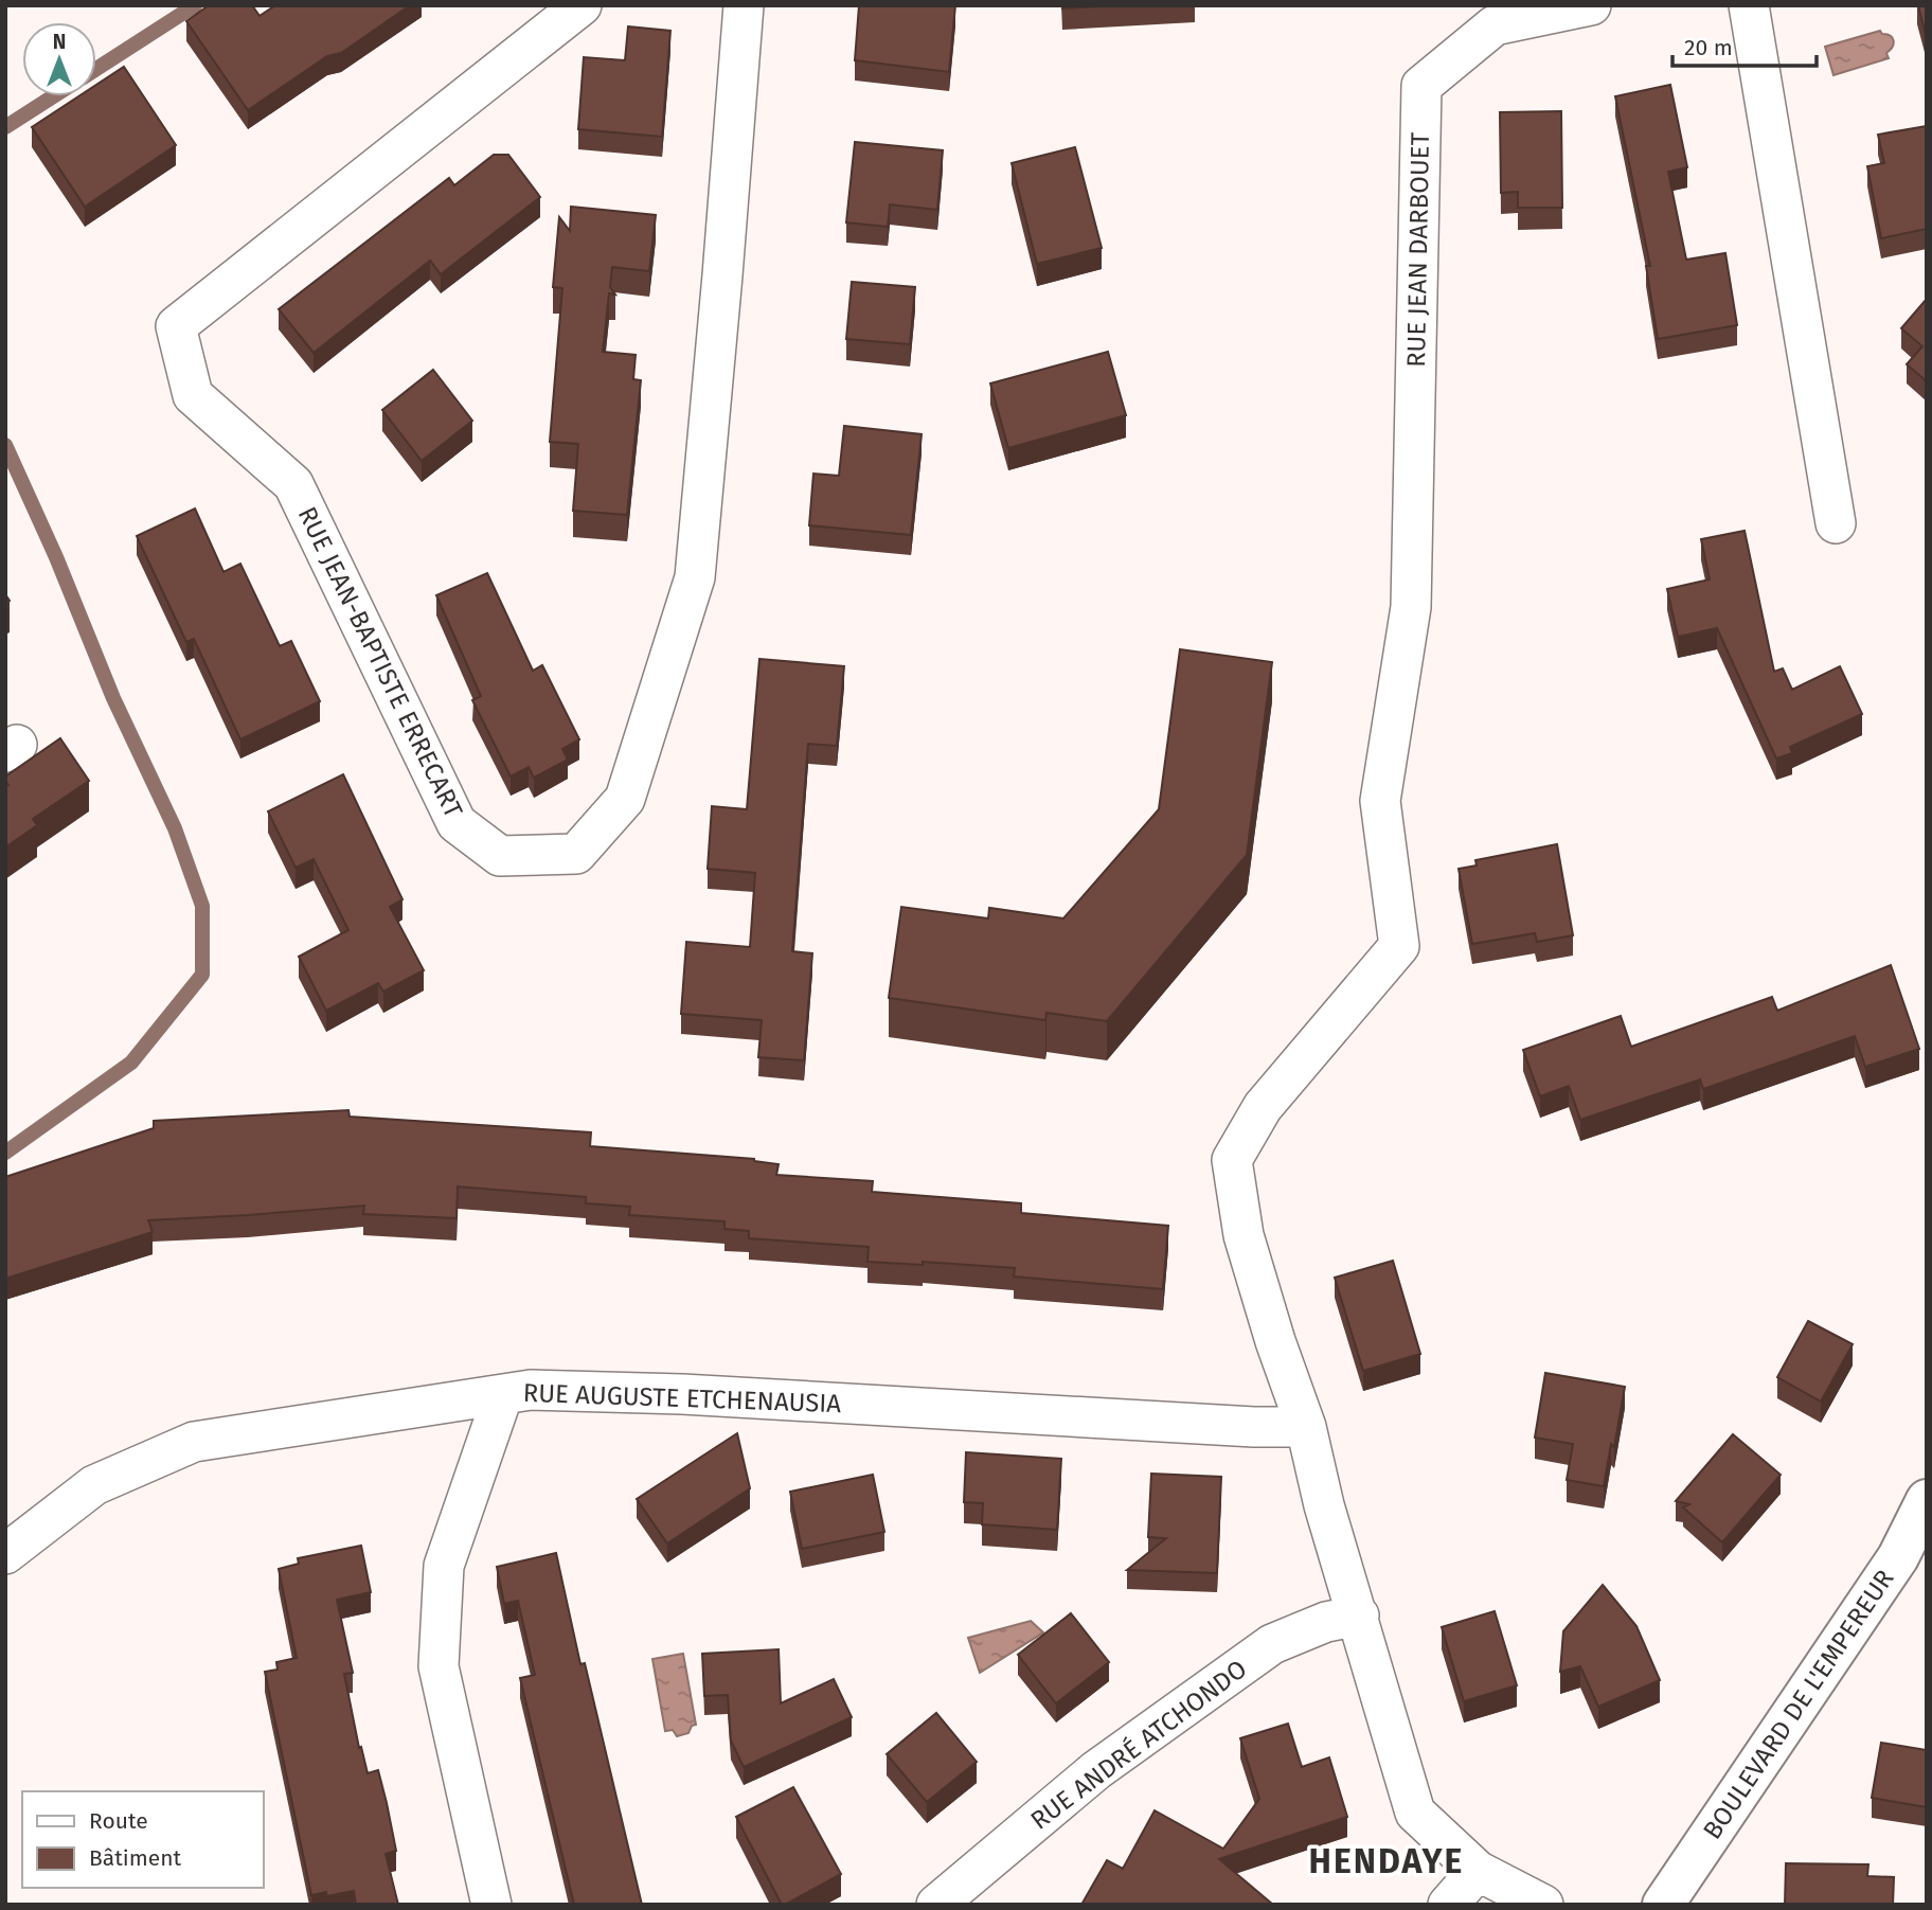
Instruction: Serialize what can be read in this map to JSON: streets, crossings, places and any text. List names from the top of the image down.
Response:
{
  "streets": {
    "main road": ["BOULEVARD DE L'EMPEREUR"],
    "street": [
      "RUE JEAN DARBOUET",
      "RUE JEAN-BAPTISTE ERRECART",
      "RUE AUGUSTE ETCHENAUSIA",
      "RUE ANDRÉ ATCHONDO"
    ]
  },
  "crossings": [
    ["RUE JEAN DARBOUET", "RUE AUGUSTE ETCHENAUSIA"],
    ["RUE JEAN DARBOUET", "RUE ANDRÉ ATCHONDO"]
  ],
  "districts": ["HENDAYE"],
  "legend": ["Route", "Bâtiment"],
  "scale_bar": "20 m",
  "north": "top"
}
